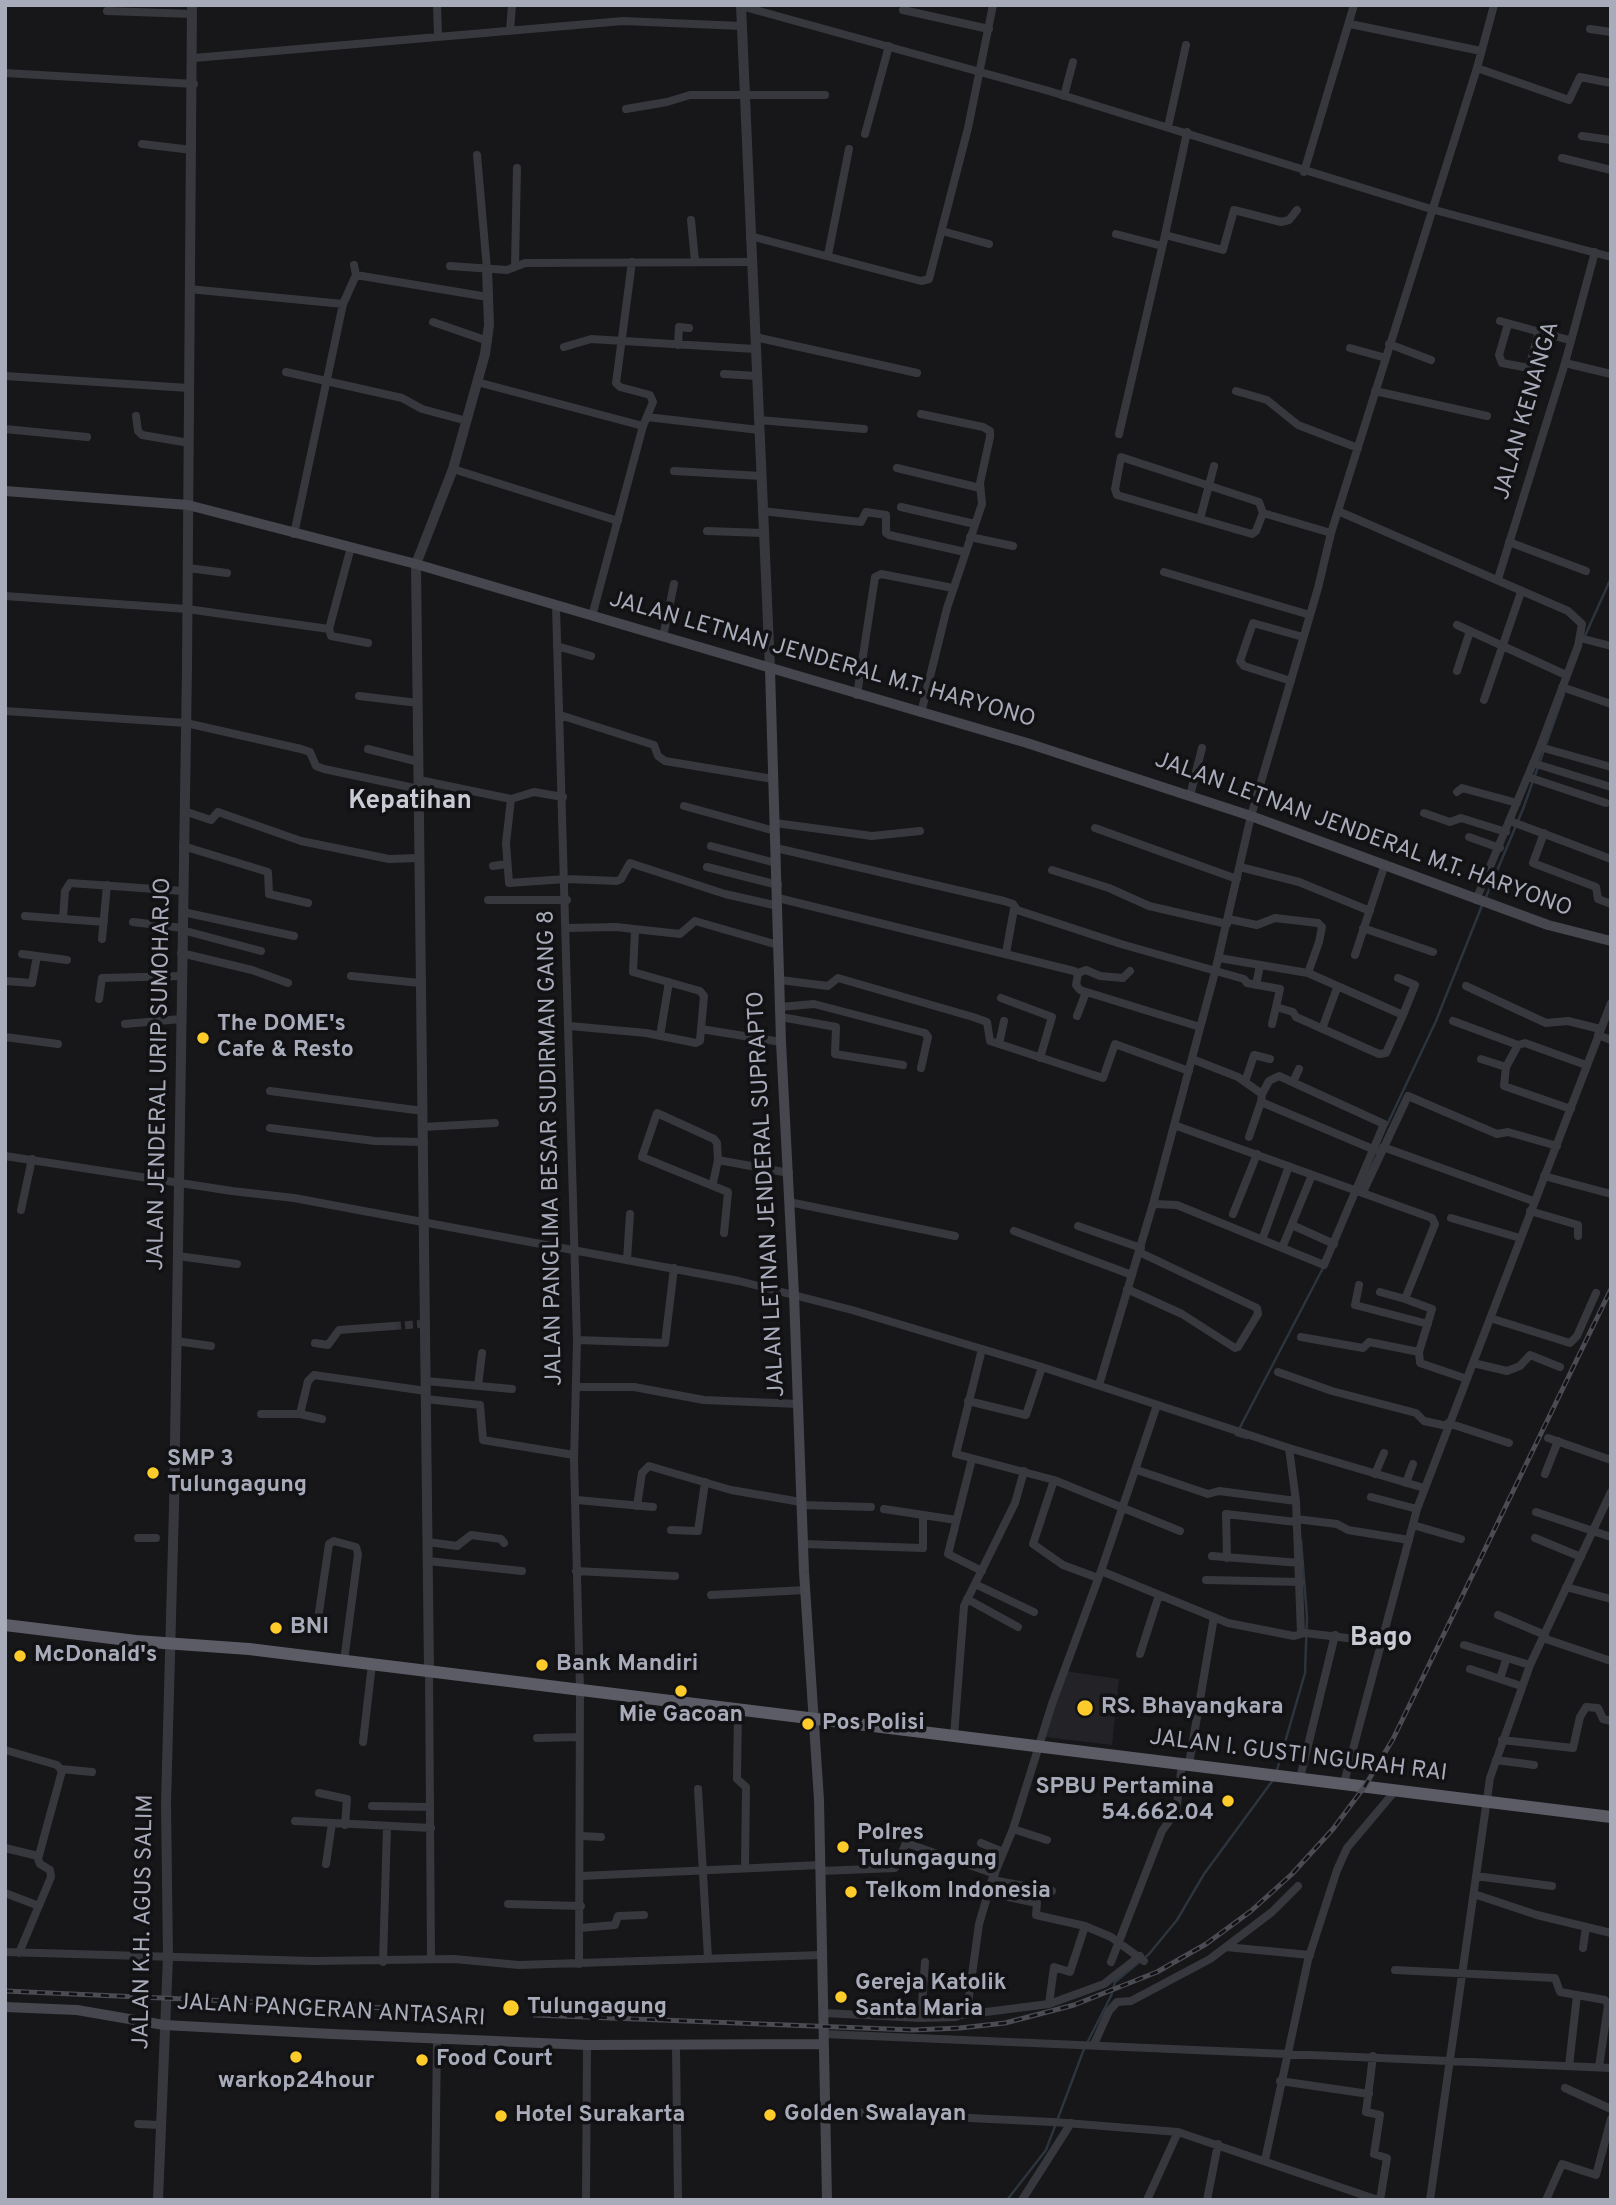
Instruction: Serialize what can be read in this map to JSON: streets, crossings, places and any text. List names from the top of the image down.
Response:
{
  "streets": {
    "highway": ["JALAN I. GUSTI NGURAH RAI"],
    "main road": ["JALAN LETNAN JENDERAL M.T. HARYONO", "JALAN LETNAN JENDERAL SUPRAPTO", "JALAN PANGERAN ANTASARI"],
    "street": [
      "JALAN KENANGA",
      "JALAN JENDERAL URIP SUMOHARJO",
      "JALAN PANGLIMA BESAR SUDIRMAN GANG 8",
      "JALAN K.H. AGUS SALIM"
    ]
  },
  "crossings": [
    ["JALAN LETNAN JENDERAL M.T. HARYONO", "JALAN JENDERAL URIP SUMOHARJO"],
    ["JALAN LETNAN JENDERAL M.T. HARYONO", "JALAN PANGLIMA BESAR SUDIRMAN GANG 8"],
    ["JALAN LETNAN JENDERAL M.T. HARYONO", "JALAN LETNAN JENDERAL SUPRAPTO"],
    ["JALAN JENDERAL URIP SUMOHARJO", "JALAN I. GUSTI NGURAH RAI"],
    ["JALAN JENDERAL URIP SUMOHARJO", "JALAN K.H. AGUS SALIM"],
    ["JALAN PANGLIMA BESAR SUDIRMAN GANG 8", "JALAN I. GUSTI NGURAH RAI"],
    ["JALAN LETNAN JENDERAL SUPRAPTO", "JALAN I. GUSTI NGURAH RAI"],
    ["JALAN LETNAN JENDERAL SUPRAPTO", "JALAN PANGERAN ANTASARI"],
    ["JALAN I. GUSTI NGURAH RAI", "JALAN K.H. AGUS SALIM"],
    ["JALAN K.H. AGUS SALIM", "JALAN PANGERAN ANTASARI"]
  ],
  "districts": ["Kepatihan", "Bago"],
  "places": [
    "The DOME's Cafe & Resto",
    "SMP 3 Tulungagung",
    "BNI",
    "McDonald's",
    "Bank Mandiri",
    "Mie Gacoan",
    "RS. Bhayangkara",
    "Pos Polisi",
    "SPBU Pertamina 54.662.04",
    "Polres Tulungagung",
    "Telkom Indonesia",
    "Gereja Katolik Santa Maria",
    "Tulungagung",
    "warkop24hour",
    "Food Court",
    "Golden Swalayan",
    "Hotel Surakarta"
  ]
}
